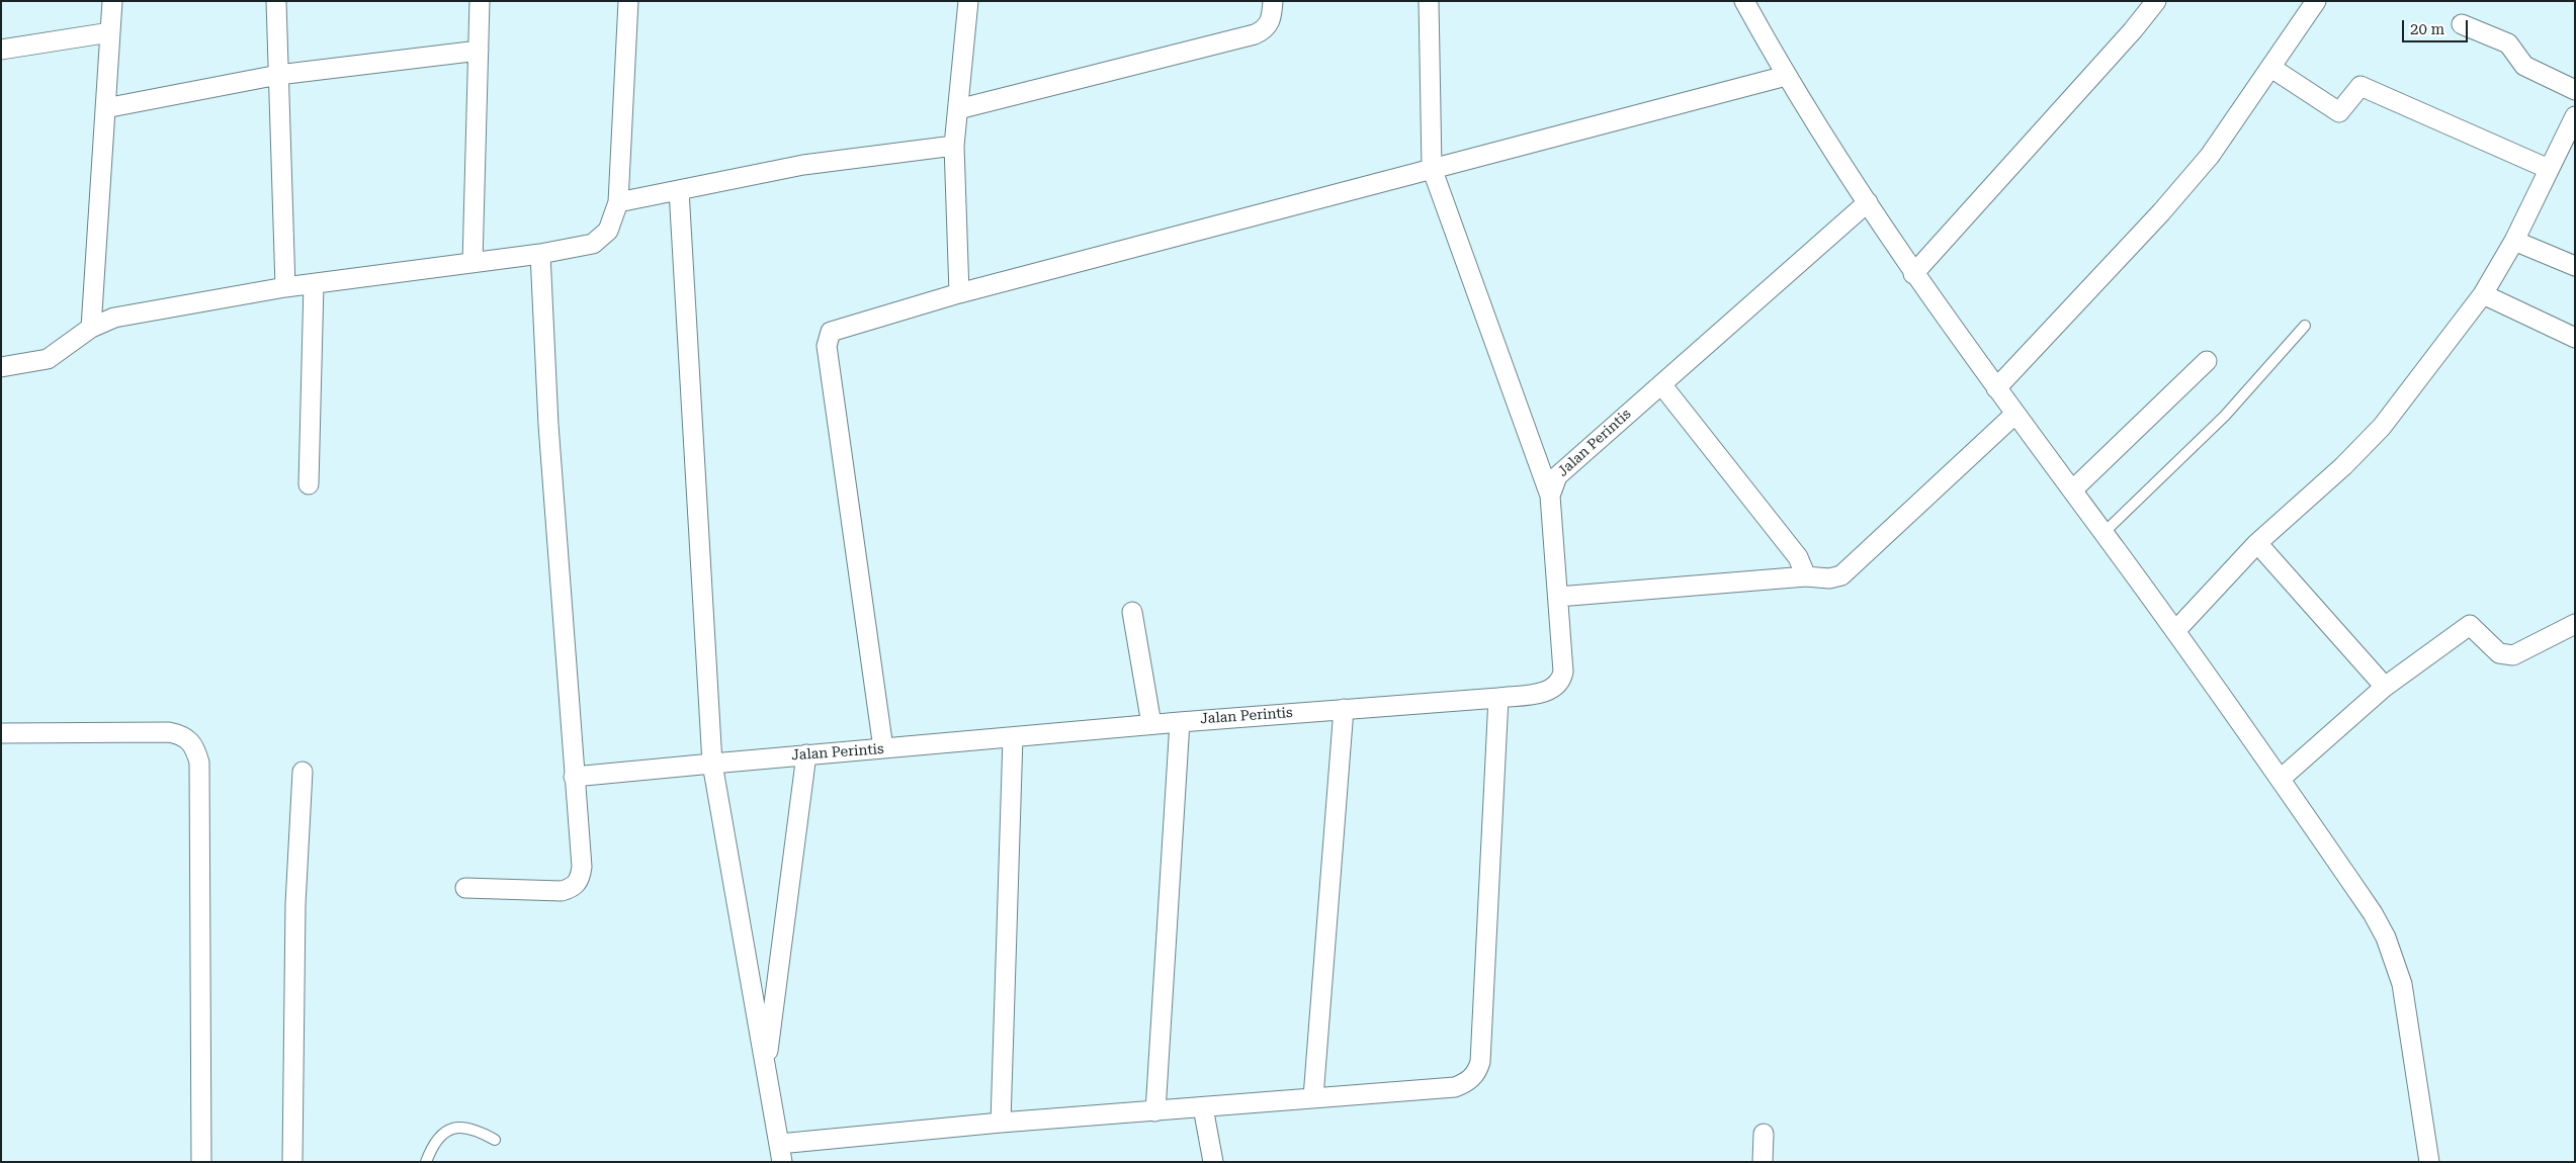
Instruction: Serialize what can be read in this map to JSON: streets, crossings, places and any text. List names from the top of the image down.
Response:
{
  "streets": {
    "street": ["Jalan Perintis"]
  },
  "scale_bar": "20 m"
}
